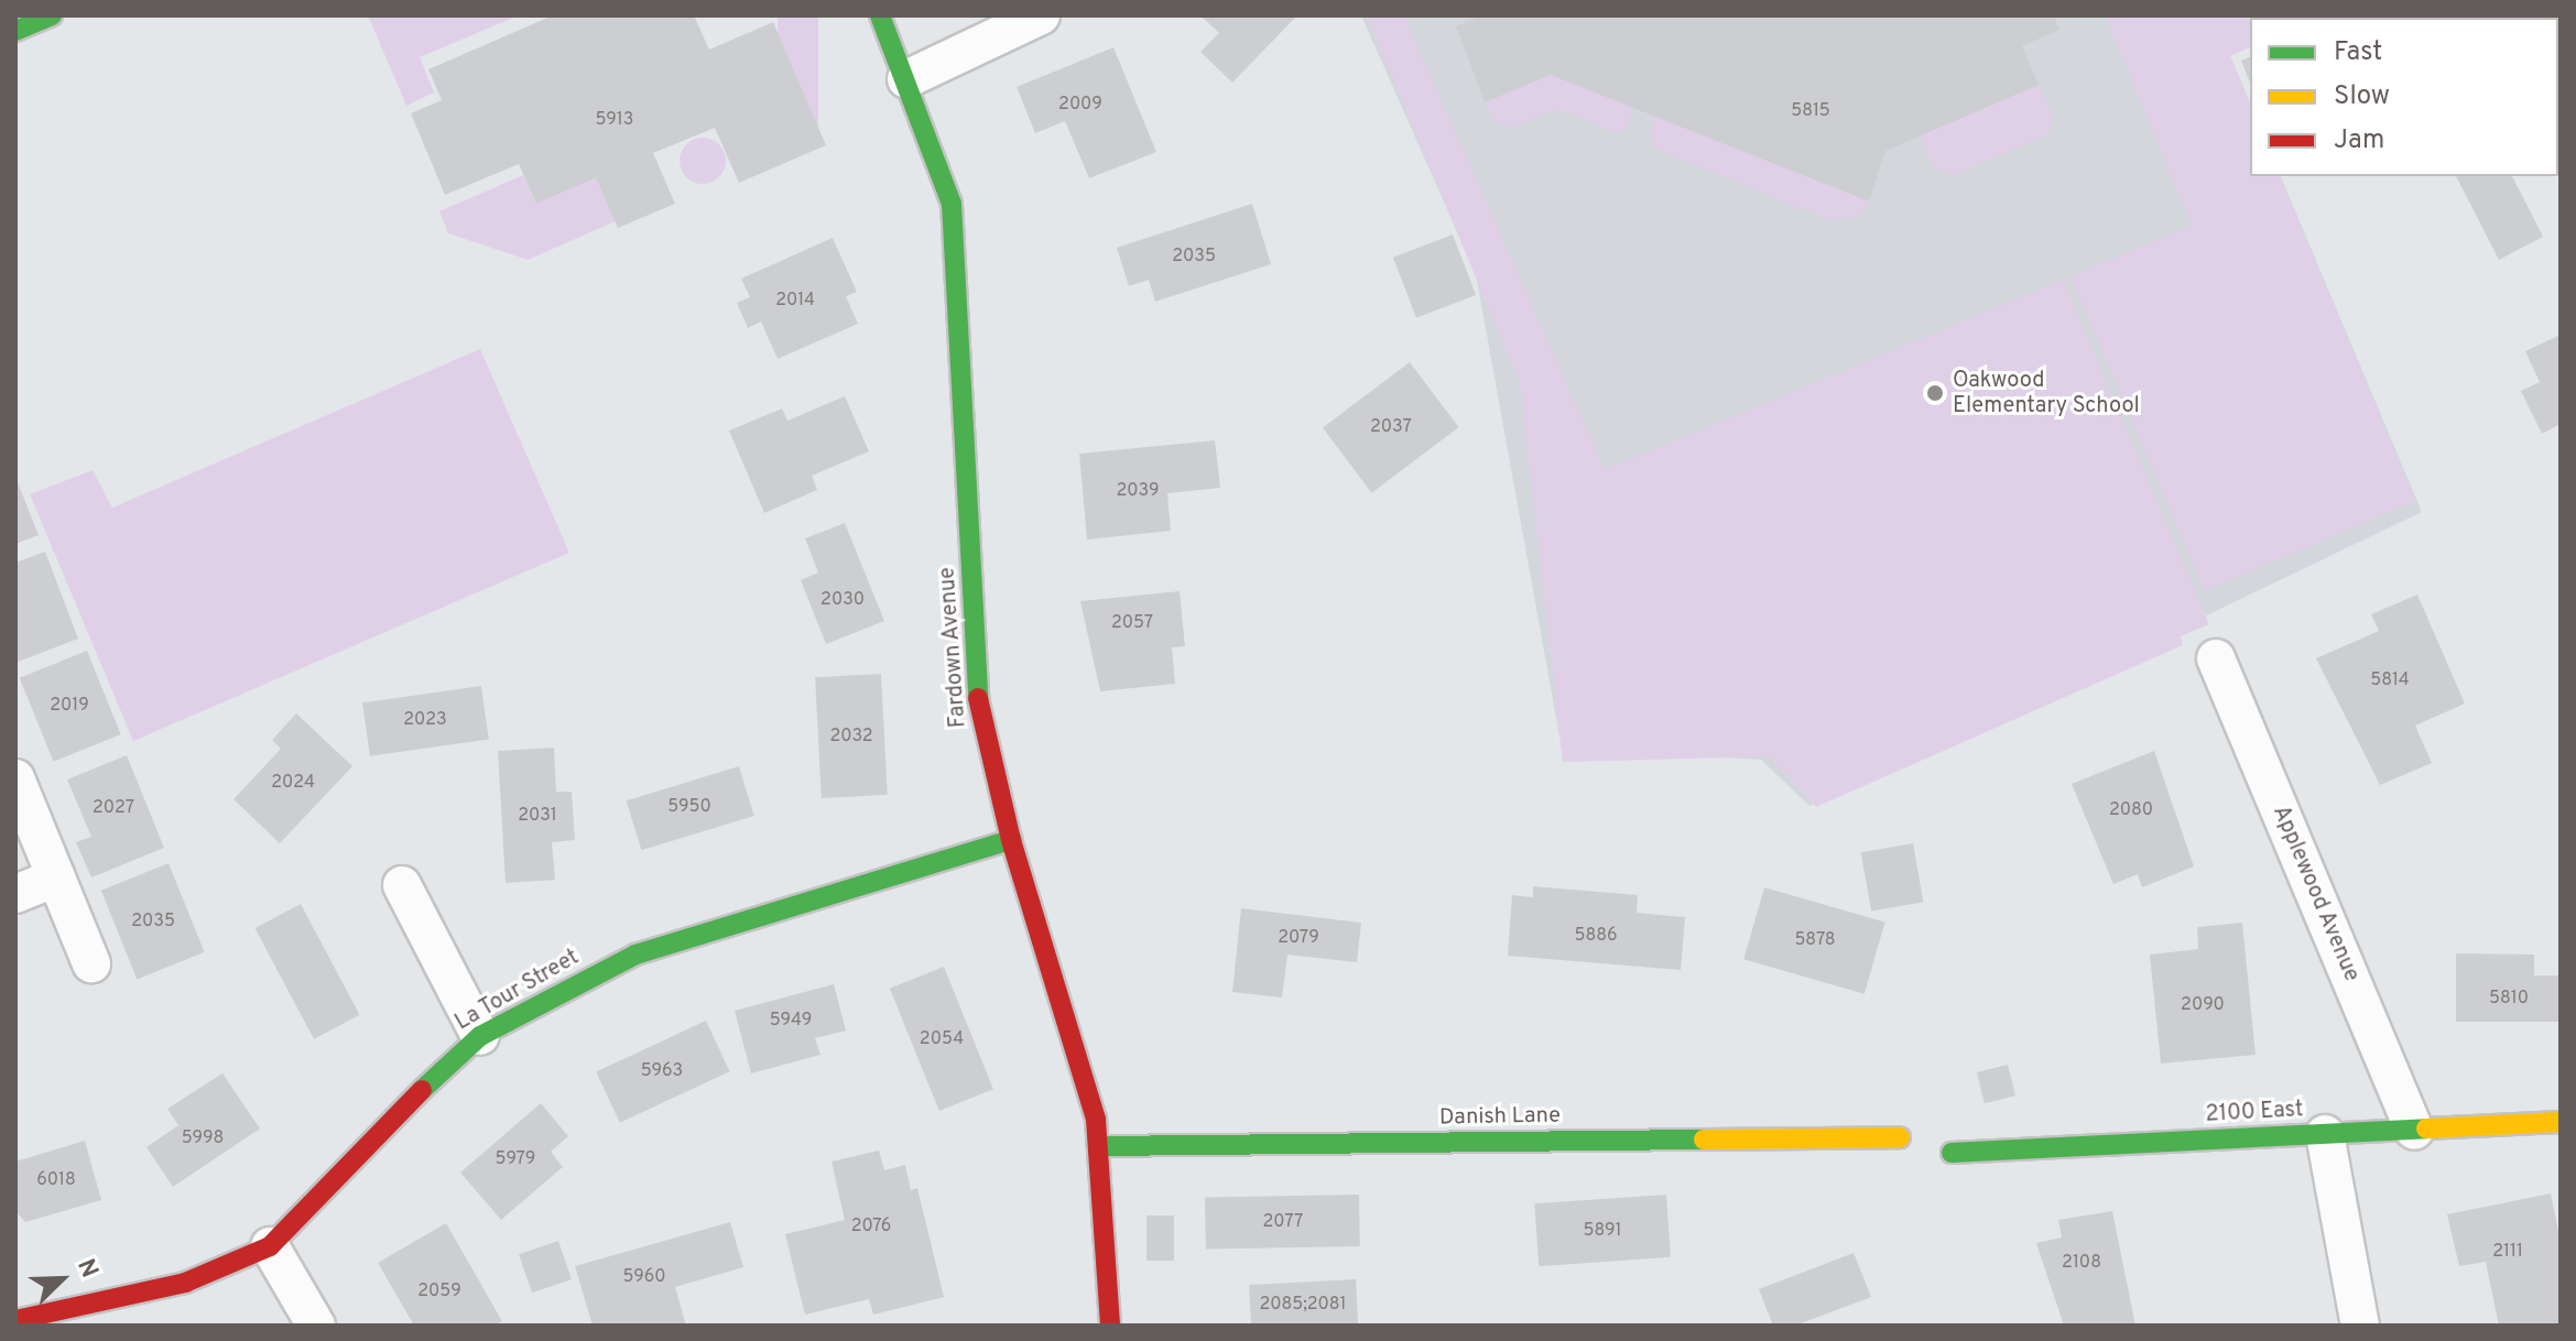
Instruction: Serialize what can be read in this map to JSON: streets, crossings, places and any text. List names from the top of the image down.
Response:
{
  "streets": {
    "street": [
      "Fardown Avenue",
      "Applewood Avenue",
      "La Tour Street",
      "2100 East",
      "Danish Lane"
    ]
  },
  "crossings": [
    ["Fardown Avenue", "La Tour Street"],
    ["Fardown Avenue", "Danish Lane"],
    ["Applewood Avenue", "2100 East"]
  ],
  "places": ["Oakwood Elementary School"],
  "house_numbers": [
    "2009",
    "5815",
    "5913",
    "2035",
    "2014",
    "2037",
    "2039",
    "2030",
    "2057",
    "5814",
    "2019",
    "2023",
    "2032",
    "2024",
    "5950",
    "2027",
    "2080",
    "2031",
    "2035",
    "5886",
    "2079",
    "5878",
    "5810",
    "2090",
    "5949",
    "2054",
    "5963",
    "5998",
    "5979",
    "6018",
    "2077",
    "2076",
    "5891",
    "2111",
    "2108",
    "5960",
    "2059",
    "2085;2081"
  ],
  "legend": ["Fast", "Slow", "Jam"],
  "north": "top right"
}
